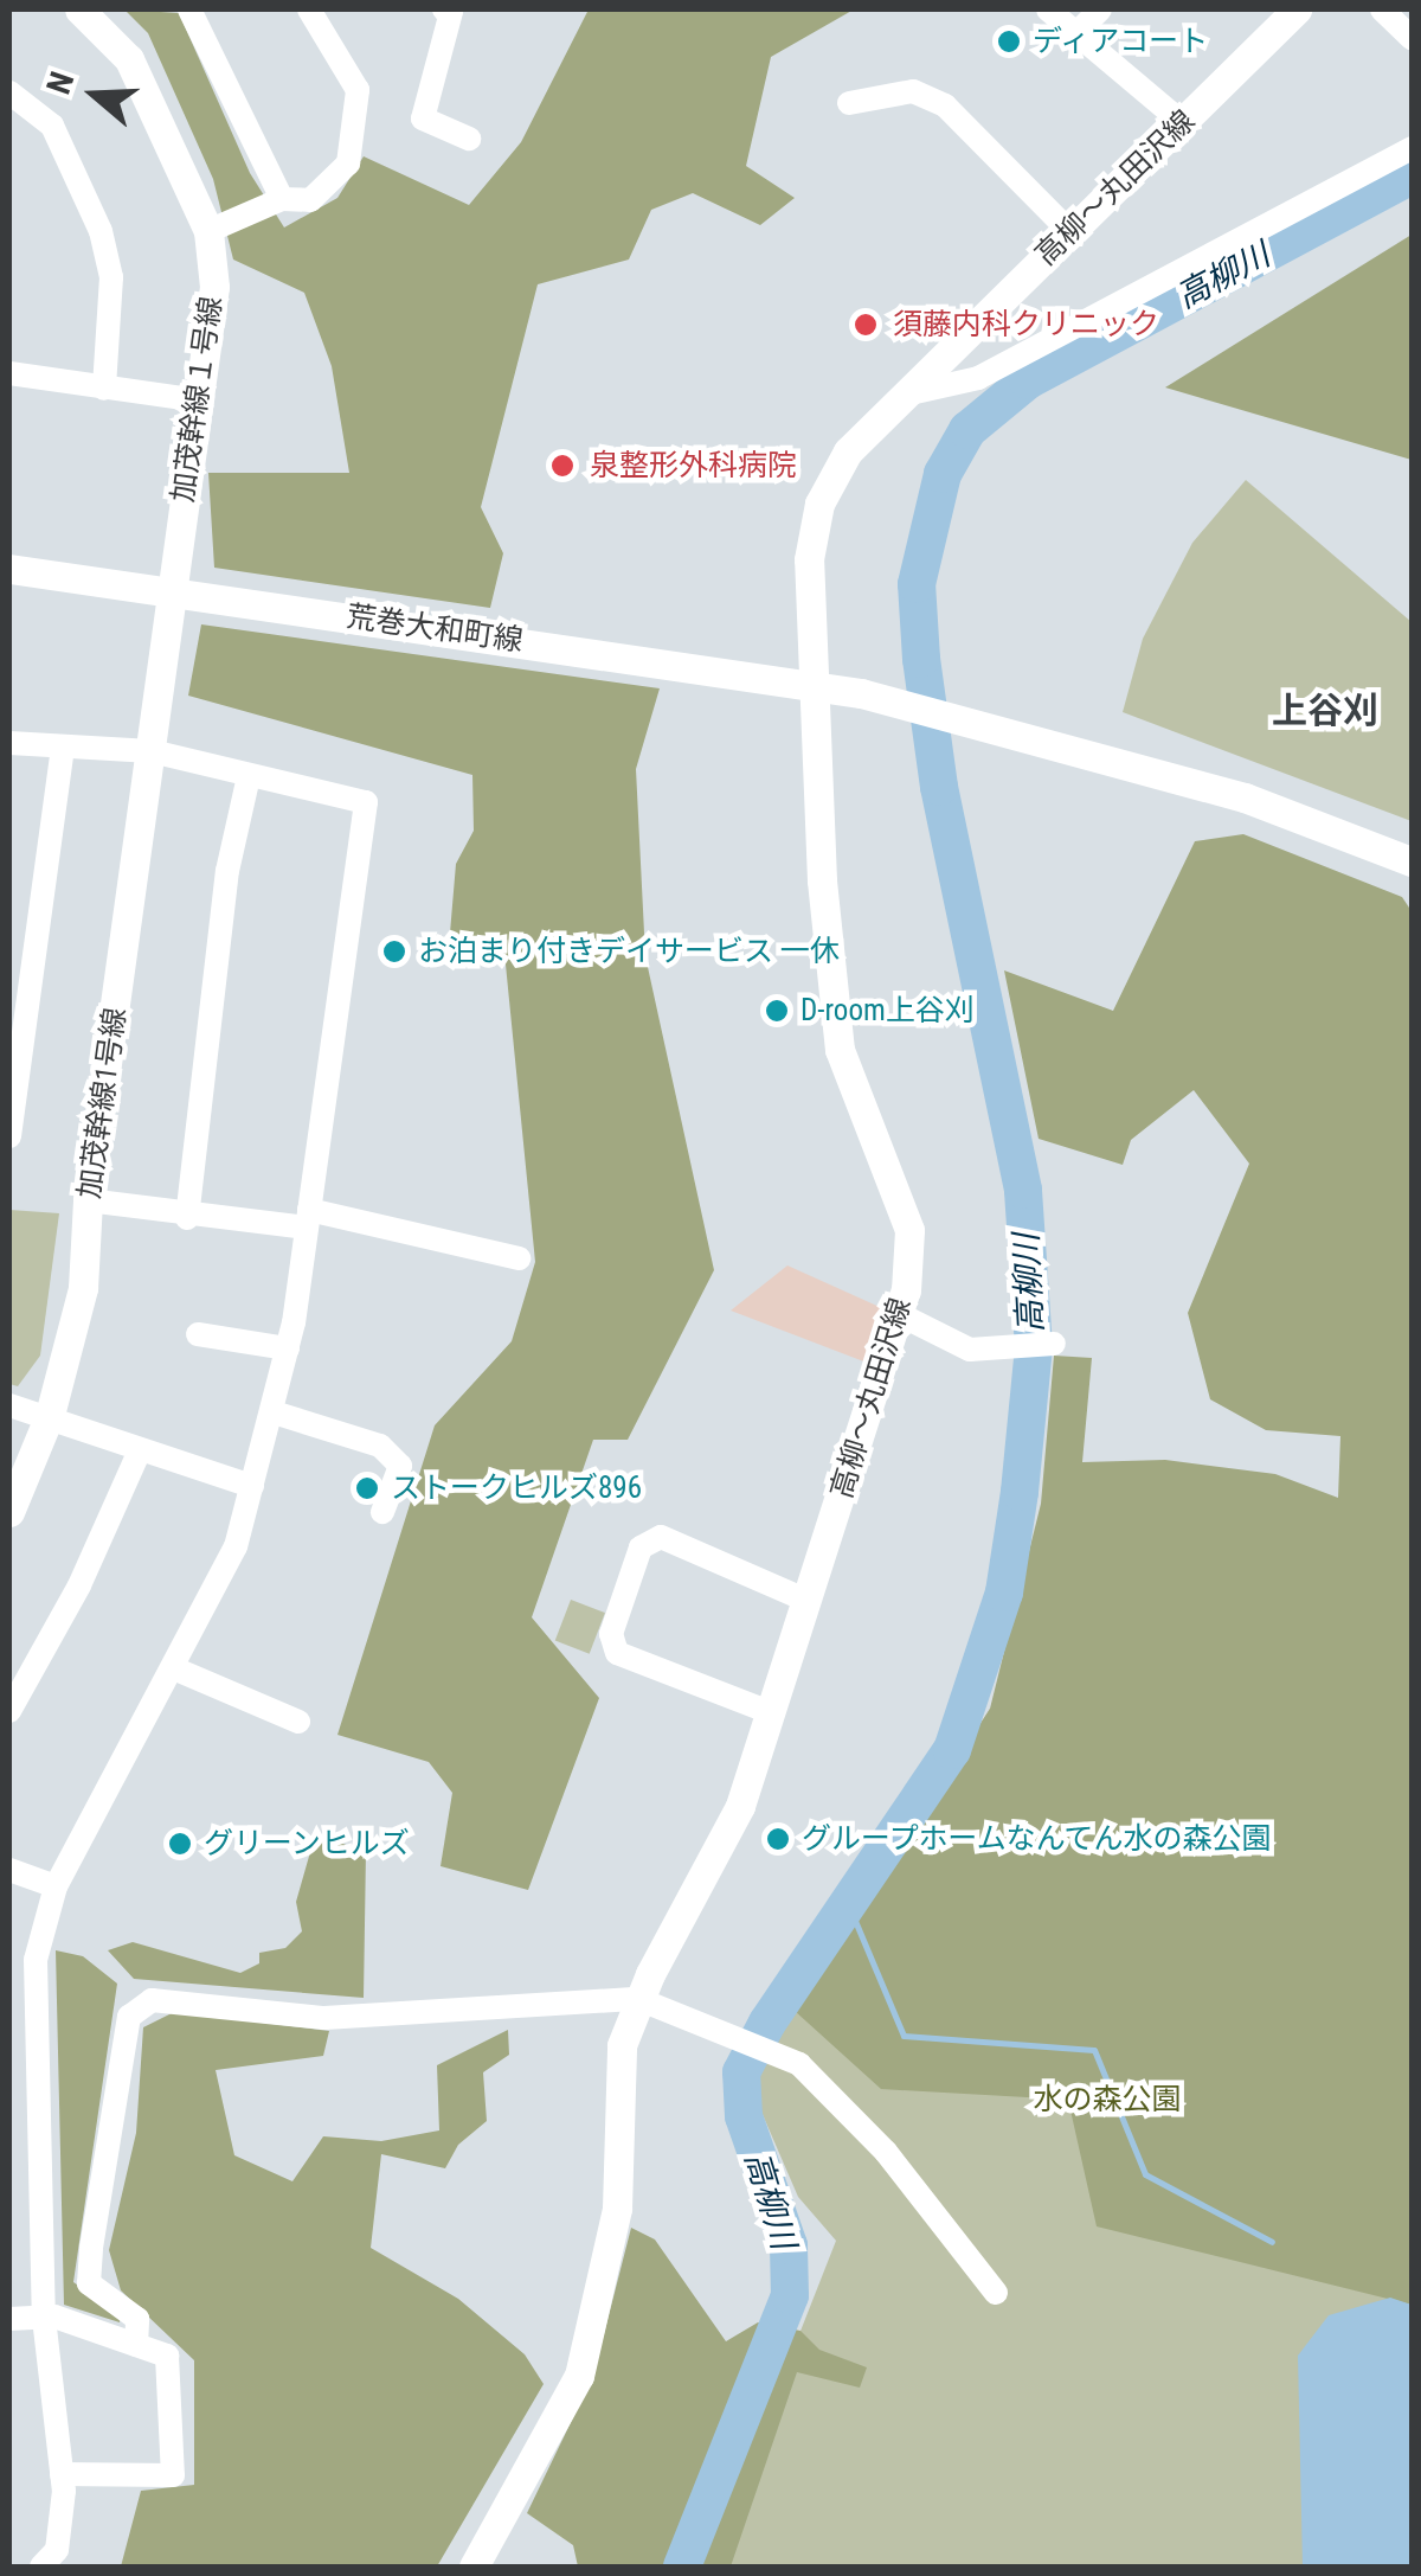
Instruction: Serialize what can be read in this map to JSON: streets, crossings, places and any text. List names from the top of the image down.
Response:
{
  "streets": {
    "street": [
      "高柳～丸田沢線",
      "加茂幹線１号線",
      "荒巻大和町線",
      "加茂幹線1号線"
    ]
  },
  "crossings": [
    ["高柳～丸田沢線", "荒巻大和町線"],
    ["加茂幹線１号線", "加茂幹線1号線"]
  ],
  "districts": ["上谷刈"],
  "water": ["高柳川"],
  "parks": ["水の森公園"],
  "places": [
    "ディアコート",
    "須藤内科クリニック",
    "泉整形外科病院",
    "お泊まり付きデイサービス 一休",
    "D-room上谷刈",
    "ストークヒルズ896",
    "グループホームなんてん水の森公園",
    "グリーンヒルズ"
  ],
  "north": "left"
}
